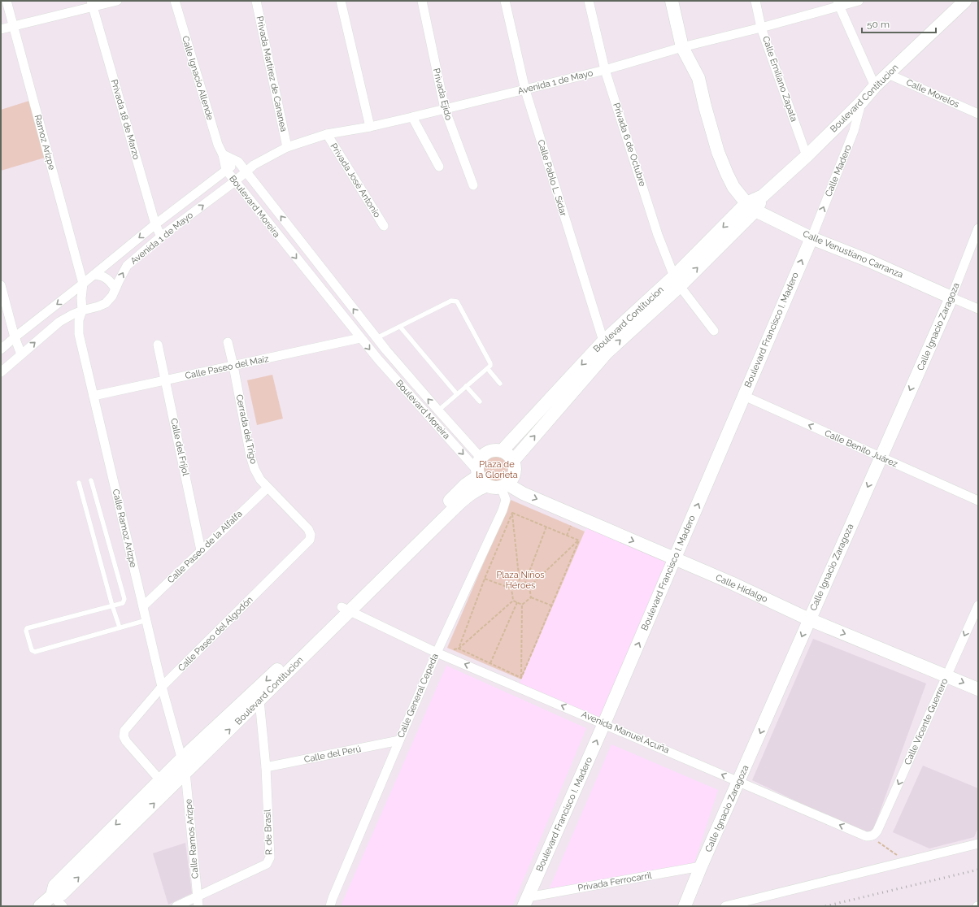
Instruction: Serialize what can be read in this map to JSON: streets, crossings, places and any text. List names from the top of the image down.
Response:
{
  "streets": {
    "street": [
      "Privada Martirez de Cananea",
      "Calle Ignacio Allende",
      "Calle Emiliano Zapata",
      "Avenida 1 de Mayo",
      "Calle Morelos",
      "Privada Ejido",
      "Boulevard Contitucion",
      "Privada 18 de Marzo",
      "Ramoz Arizpe",
      "Privada 6 de Octubre",
      "Calle Madero",
      "Calle Pablo L. Sidar",
      "Privada José Antonio",
      "Boulevard Moreira",
      "Calle Venustiano Carranza",
      "Calle Ignacio Zaragoza",
      "Boulevard Francisco I. Madero",
      "Calle Paseo del Maíz",
      "Cerrada del Trigo",
      "Calle del Frijol",
      "Calle Benito Juárez",
      "Calle Ramoz Arizpe",
      "Calle Paseo de la Alfalfa",
      "Calle Hidalgo",
      "Calle Paseo del Algodón",
      "Calle General Cepeda",
      "Calle Vicente Guerrero",
      "Avenida Manuel Acuña",
      "Calle del Perú",
      "R. de Brasil",
      "Calle Ramos Arizpe",
      "Privada Ferrocarril"
    ]
  },
  "crossings": [
    ["Privada Martirez de Cananea", "Avenida 1 de Mayo"],
    ["Calle Ignacio Allende", "Boulevard Moreira"],
    ["Calle Emiliano Zapata", "Avenida 1 de Mayo"],
    ["Calle Emiliano Zapata", "Boulevard Contitucion"],
    ["Avenida 1 de Mayo", "Privada Ejido"],
    ["Avenida 1 de Mayo", "Privada 18 de Marzo"],
    ["Avenida 1 de Mayo", "Ramoz Arizpe"],
    ["Avenida 1 de Mayo", "Privada 6 de Octubre"],
    ["Avenida 1 de Mayo", "Calle Pablo L. Sidar"],
    ["Avenida 1 de Mayo", "Privada José Antonio"],
    ["Avenida 1 de Mayo", "Boulevard Moreira"],
    ["Avenida 1 de Mayo", "Calle Ramoz Arizpe"],
    ["Calle Morelos", "Boulevard Contitucion"],
    ["Boulevard Contitucion", "Privada 6 de Octubre"],
    ["Boulevard Contitucion", "Calle Madero"],
    ["Boulevard Contitucion", "Calle Pablo L. Sidar"],
    ["Boulevard Contitucion", "Boulevard Moreira"],
    ["Boulevard Contitucion", "Calle Venustiano Carranza"],
    ["Boulevard Contitucion", "Calle Ramoz Arizpe"],
    ["Boulevard Contitucion", "Calle Hidalgo"],
    ["Boulevard Contitucion", "Calle Paseo del Algodón"],
    ["Boulevard Contitucion", "Avenida Manuel Acuña"],
    ["Boulevard Contitucion", "R. de Brasil"],
    ["Boulevard Contitucion", "Calle Ramos Arizpe"],
    ["Ramoz Arizpe", "Calle Ramoz Arizpe"],
    ["Calle Madero", "Calle Venustiano Carranza"],
    ["Calle Madero", "Boulevard Francisco I. Madero"],
    ["Boulevard Moreira", "Calle Paseo del Maíz"],
    ["Boulevard Moreira", "Calle Hidalgo"],
    ["Calle Venustiano Carranza", "Calle Ignacio Zaragoza"],
    ["Calle Venustiano Carranza", "Boulevard Francisco I. Madero"],
    ["Calle Ignacio Zaragoza", "Calle Benito Juárez"],
    ["Calle Ignacio Zaragoza", "Calle Hidalgo"],
    ["Calle Ignacio Zaragoza", "Avenida Manuel Acuña"],
    ["Calle Ignacio Zaragoza", "Privada Ferrocarril"],
    ["Boulevard Francisco I. Madero", "Calle Benito Juárez"],
    ["Boulevard Francisco I. Madero", "Calle Hidalgo"],
    ["Boulevard Francisco I. Madero", "Avenida Manuel Acuña"],
    ["Boulevard Francisco I. Madero", "Privada Ferrocarril"],
    ["Calle Paseo del Maíz", "Cerrada del Trigo"],
    ["Calle Paseo del Maíz", "Calle del Frijol"],
    ["Calle Paseo del Maíz", "Calle Ramoz Arizpe"],
    ["Cerrada del Trigo", "Calle Paseo de la Alfalfa"],
    ["Cerrada del Trigo", "Calle Paseo del Algodón"],
    ["Calle del Frijol", "Calle Paseo de la Alfalfa"],
    ["Calle Ramoz Arizpe", "Calle Paseo de la Alfalfa"],
    ["Calle Ramoz Arizpe", "Calle Paseo del Algodón"],
    ["Calle Ramoz Arizpe", "Calle Ramos Arizpe"],
    ["Calle Hidalgo", "Calle Vicente Guerrero"],
    ["Calle General Cepeda", "Avenida Manuel Acuña"],
    ["Calle General Cepeda", "Calle del Perú"],
    ["Calle Vicente Guerrero", "Avenida Manuel Acuña"],
    ["Calle del Perú", "R. de Brasil"],
    ["R. de Brasil", "Calle Ramos Arizpe"]
  ],
  "one_way": [
    "Calle Madero",
    "Calle Ignacio Zaragoza",
    "Boulevard Francisco I. Madero",
    "Calle Benito Juárez",
    "Calle Hidalgo",
    "Calle Vicente Guerrero",
    "Avenida Manuel Acuña"
  ],
  "parks": ["Plaza de la Glorieta", "Plaza Niños Héroes"],
  "scale_bar": "50 m"
}
